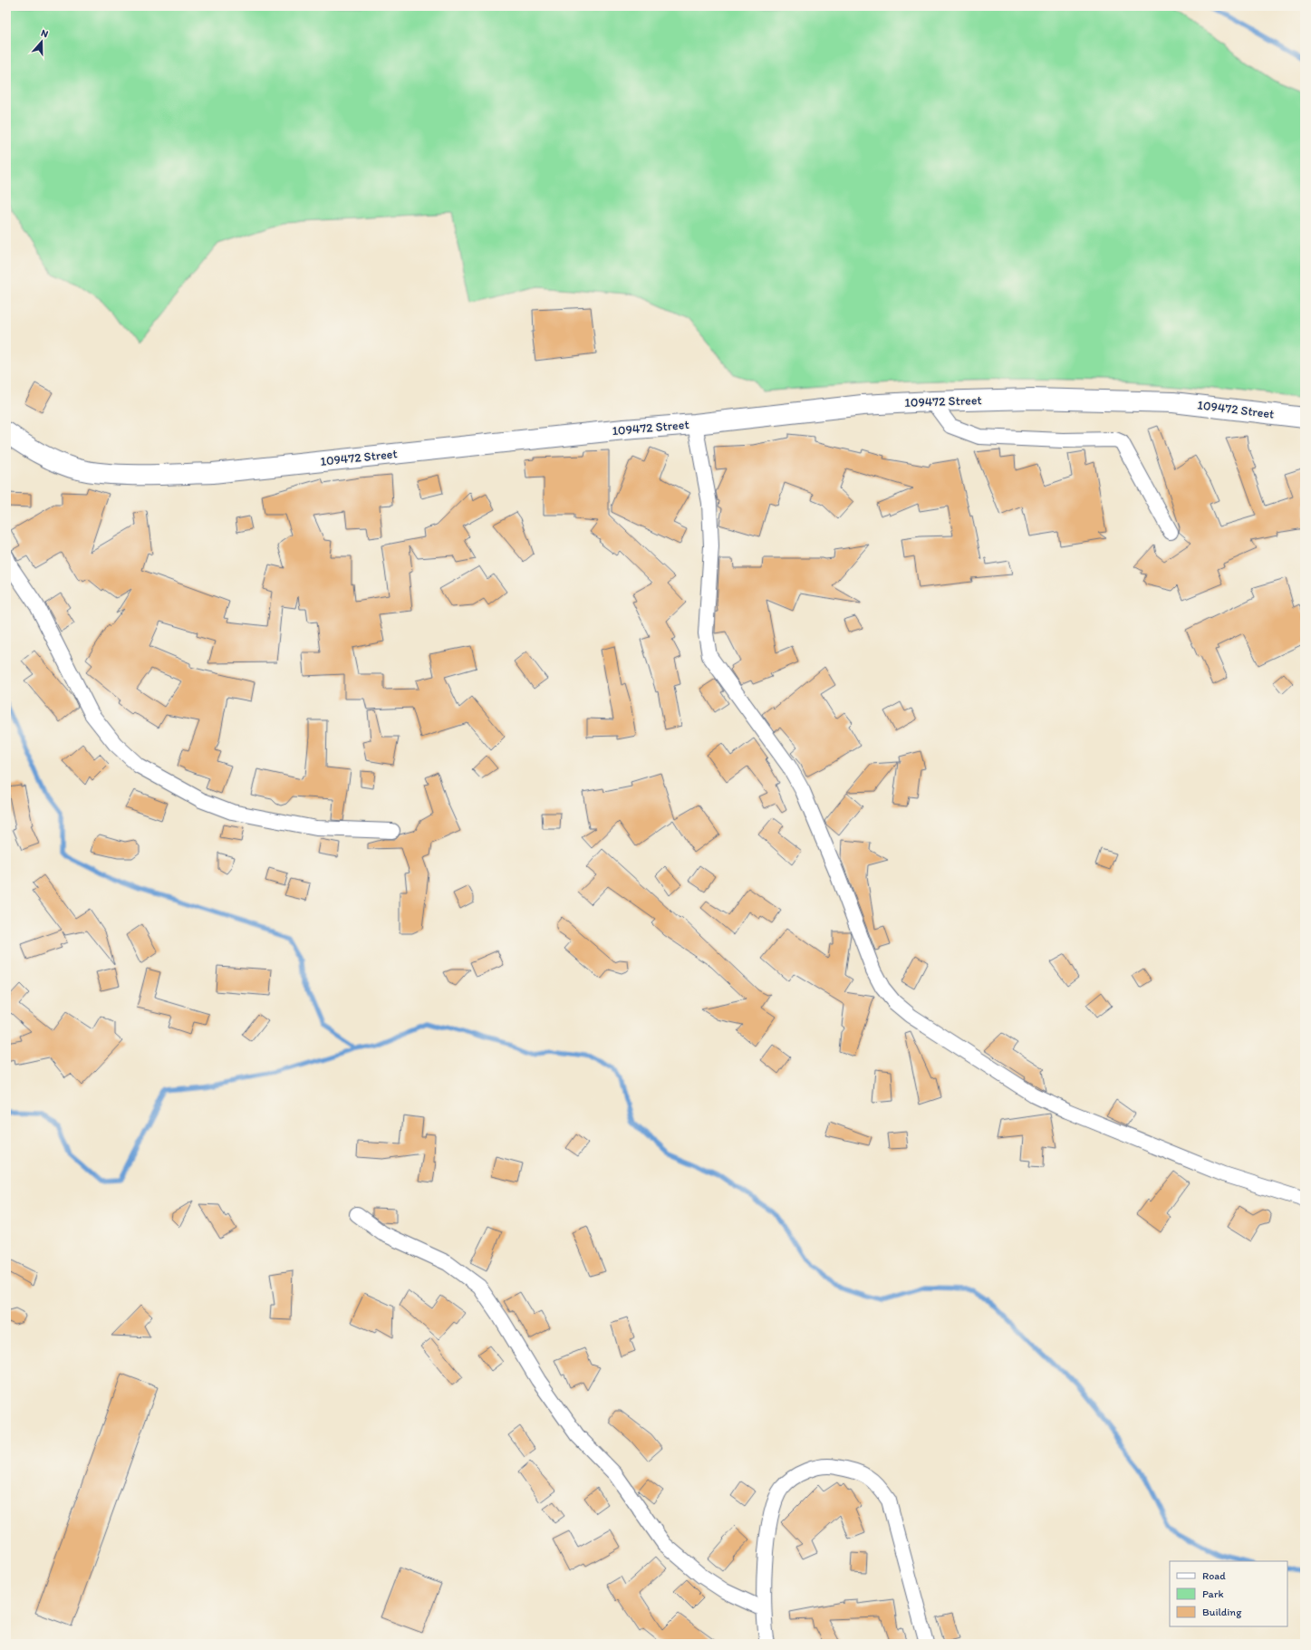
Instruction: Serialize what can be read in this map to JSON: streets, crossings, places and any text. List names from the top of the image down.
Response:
{
  "streets": {
    "street": ["109472 Street"]
  },
  "legend": ["Road", "Park", "Building"],
  "north": "top"
}
